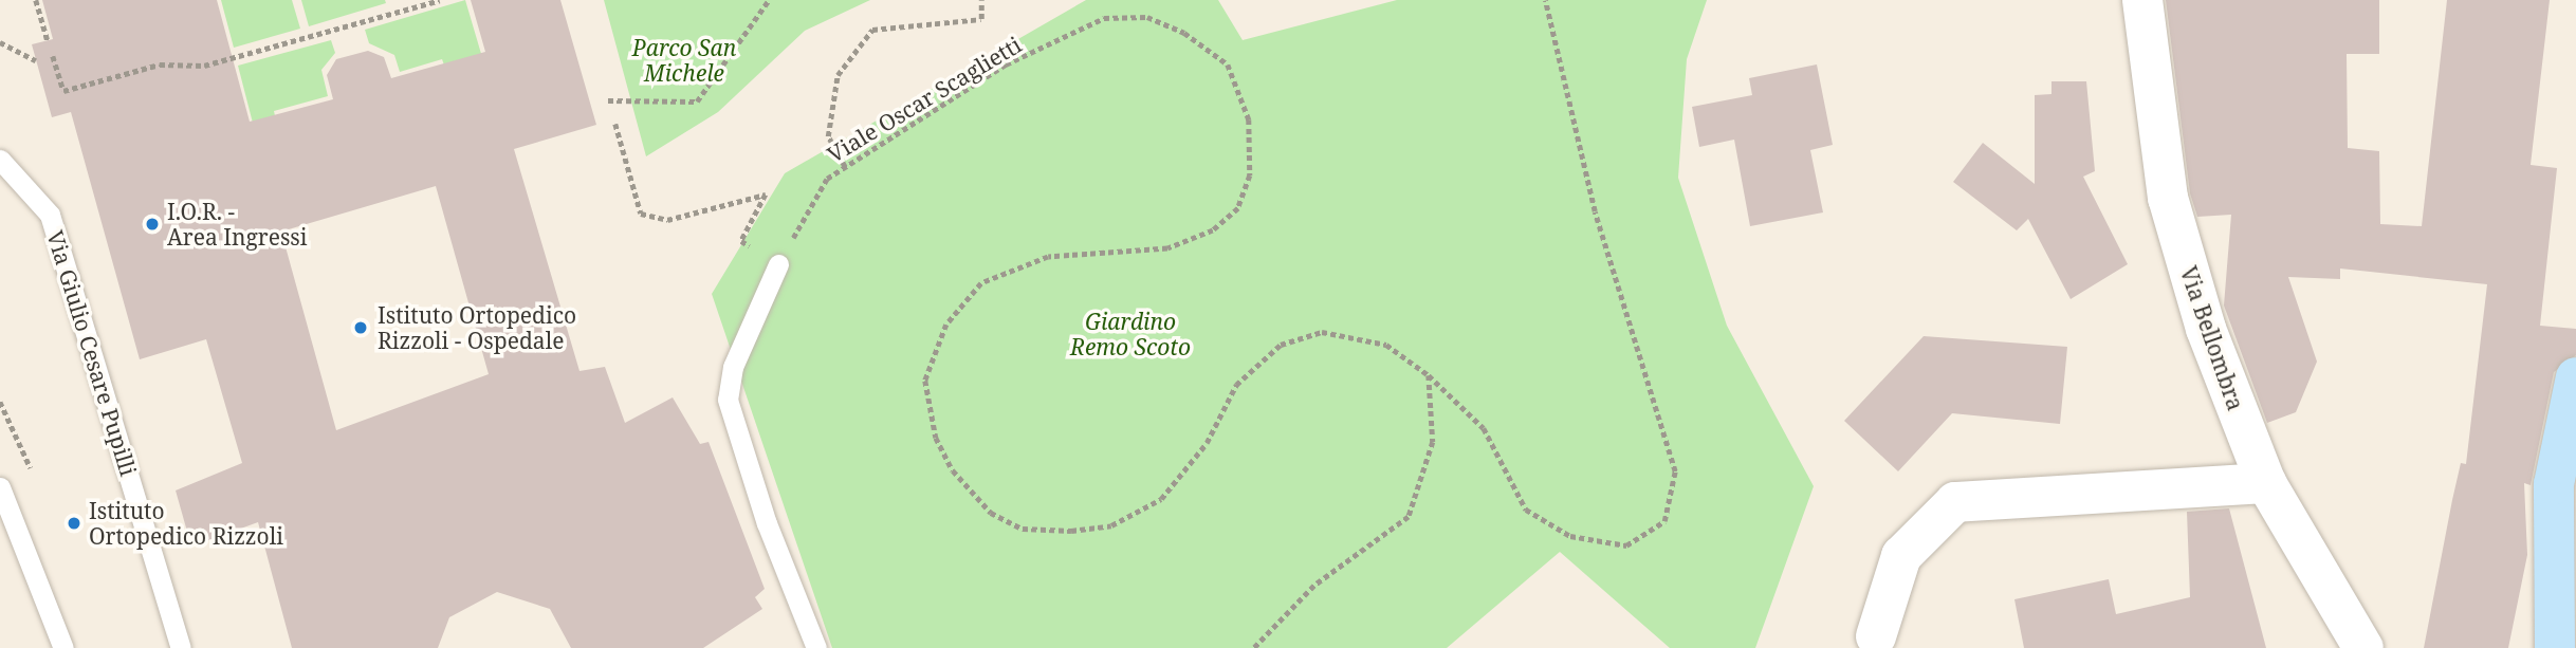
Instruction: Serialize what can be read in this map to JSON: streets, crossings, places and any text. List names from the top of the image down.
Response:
{
  "streets": {
    "street": ["Via Bellombra"],
    "lane": ["Via Giulio Cesare Pupilli"],
    "path": ["Viale Oscar Scaglietti"]
  },
  "parks": ["Parco San Michele", "Giardino Remo Scoto"],
  "places": ["I.O.R. - Area Ingressi", "Istituto Ortopedico Rizzoli - Ospedale", "Istituto Ortopedico Rizzoli"]
}
